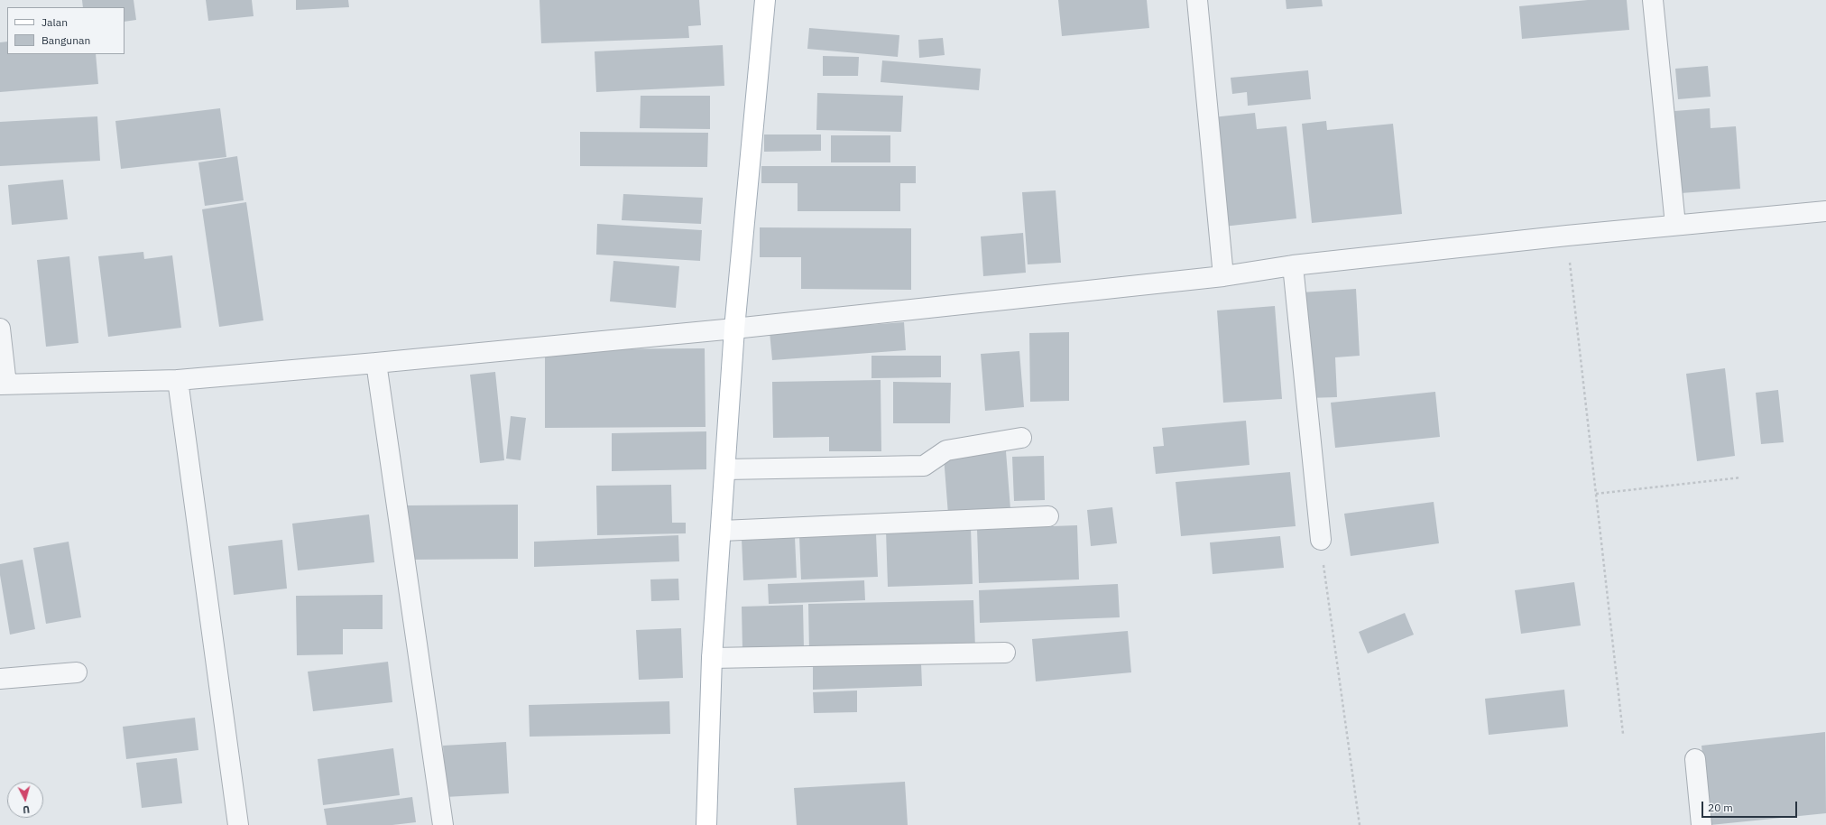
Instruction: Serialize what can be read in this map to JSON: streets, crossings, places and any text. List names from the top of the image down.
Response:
{
  "legend": ["Jalan", "Bangunan"],
  "scale_bar": "20 m",
  "north": "bottom"
}
